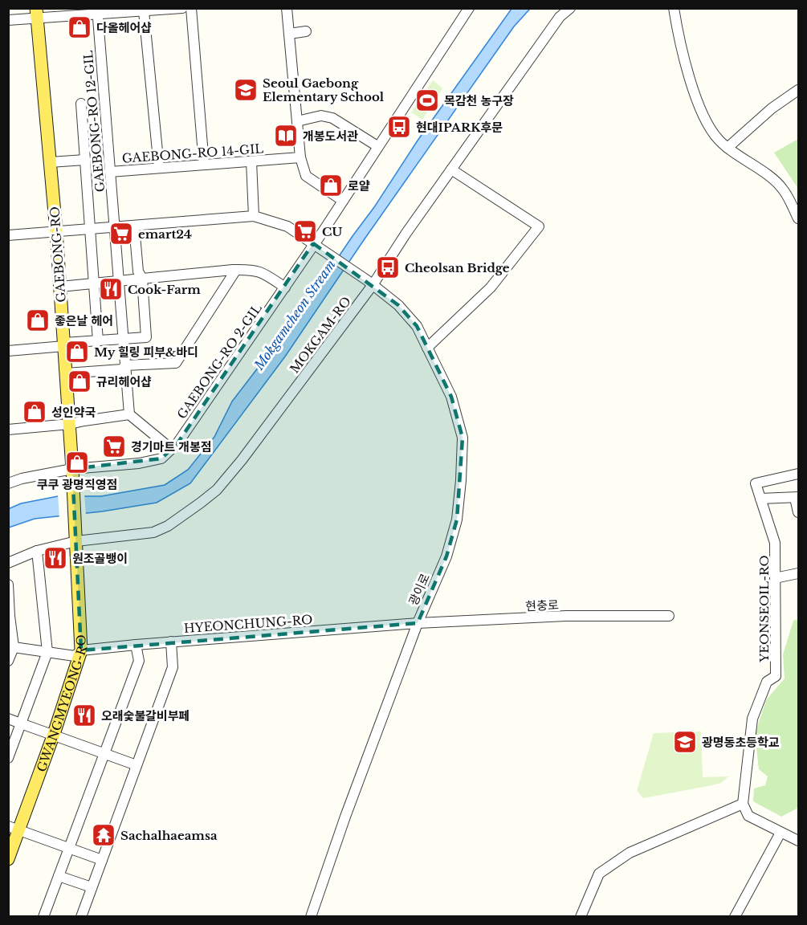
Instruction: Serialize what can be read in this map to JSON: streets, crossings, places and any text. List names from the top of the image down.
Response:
{
  "streets": {
    "main road": ["GAEBONG-RO", "GWANGMYEONG-RO"],
    "street": [
      "GAEBONG-RO 12-GIL",
      "GAEBONG-RO 14-GIL",
      "MOKGAM-RO",
      "GAEBONG-RO 2-GIL",
      "광이로",
      "현충로",
      "YEONSEOIL-RO",
      "HYEONCHUNG-RO"
    ]
  },
  "crossings": [
    ["GAEBONG-RO 12-GIL", "GAEBONG-RO 14-GIL"],
    ["GAEBONG-RO", "MOKGAM-RO"],
    ["GAEBONG-RO", "GAEBONG-RO 2-GIL"],
    ["GAEBONG-RO", "GWANGMYEONG-RO"],
    ["MOKGAM-RO", "광이로"],
    ["MOKGAM-RO", "GWANGMYEONG-RO"],
    ["GAEBONG-RO 2-GIL", "광이로"],
    ["광이로", "현충로"],
    ["광이로", "HYEONCHUNG-RO"],
    ["현충로", "HYEONCHUNG-RO"],
    ["HYEONCHUNG-RO", "GWANGMYEONG-RO"]
  ],
  "water": ["Mokgamcheon Stream"],
  "places": {
    "shop": [
      "다올헤어샵",
      "로얄",
      "좋은날 헤어",
      "My 힐링 피부&바디",
      "규리헤어샵",
      "성인약국",
      "쿠쿠 광명직영점"
    ],
    "school or university": ["Seoul Gaebong Elementary School", "광명동초등학교"],
    "sports": ["목감천 농구장"],
    "bus stop": ["현대IPARK후문", "Cheolsan Bridge"],
    "library": ["개봉도서관"],
    "supermarket": ["CU", "emart24", "경기마트 개봉점"],
    "restaurant": ["Cook-Farm", "원조골뱅이", "오래숯불갈비부페"],
    "temple": ["Sachalhaeamsa"]
  }
}
